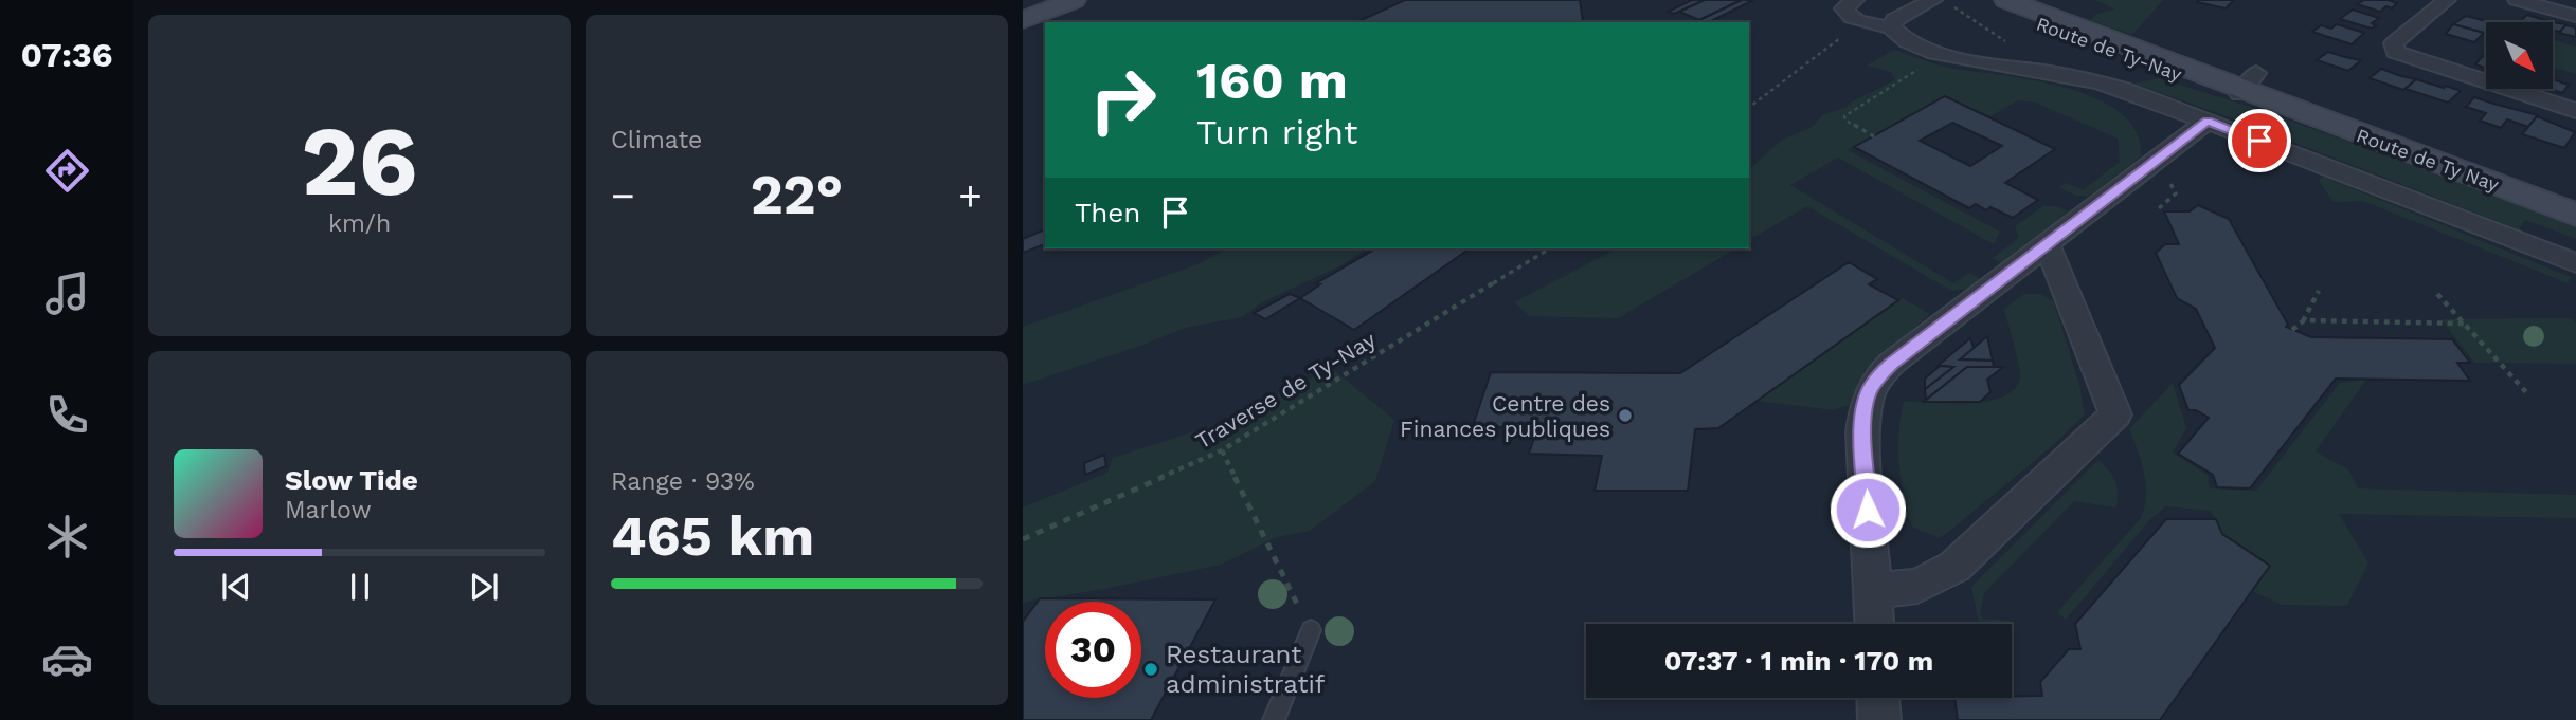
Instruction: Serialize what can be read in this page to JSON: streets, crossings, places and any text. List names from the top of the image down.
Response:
{
  "streets": {
    "main road": ["Route de Ty-Nay", "Route de Ty Nay"],
    "path": ["Traverse de Ty-Nay"]
  },
  "crossings": [
    ["Route de Ty-Nay", "Route de Ty Nay"]
  ],
  "places": ["Centre des Finances publiques", "Restaurant administratif"],
  "north": "bottom right",
  "page": {
    "tabs": "07:36",
    "tile": [
      ["26", "km/h"],
      "Climate",
      ["Range · 93%", "465 km"]
    ],
    "turn": ["160 m", "Turn right"],
    "heat": ["−", "22°", "+"],
    "then": "Then",
    "song": ["Slow Tide", "Marlow"],
    "limit": "30",
    "trip": "07:37 · 1 min · 170 m"
  }
}
